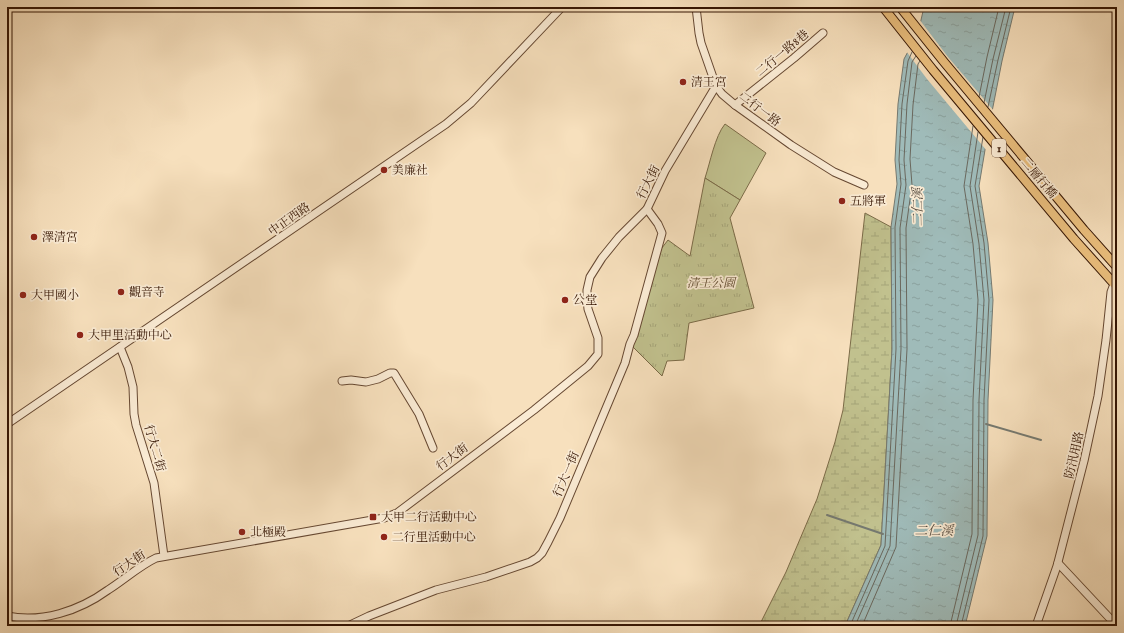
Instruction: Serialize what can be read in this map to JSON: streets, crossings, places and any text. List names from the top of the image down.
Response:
{
  "streets": {
    "main road": ["1", "二層行橋"],
    "street": [
      "二行一路8巷",
      "二行一路",
      "行大街",
      "中正西路",
      "行大二街",
      "防汛用路",
      "行大一街"
    ]
  },
  "crossings": [
    ["二行一路8巷", "二行一路"],
    ["二行一路", "行大街"],
    ["二層行橋", "防汛用路"],
    ["行大街", "行大二街"],
    ["行大街", "行大一街"],
    ["中正西路", "行大二街"]
  ],
  "water": ["二仁溪"],
  "parks": ["清王公園"],
  "places": {
    "other": [
      "清王宮",
      "美廉社",
      "五將軍",
      "澤清宮",
      "觀音寺",
      "大甲國小",
      "公堂",
      "大甲里活動中心",
      "北極殿",
      "二行里活動中心"
    ],
    "transit": ["大甲二行活動中心"]
  }
}
